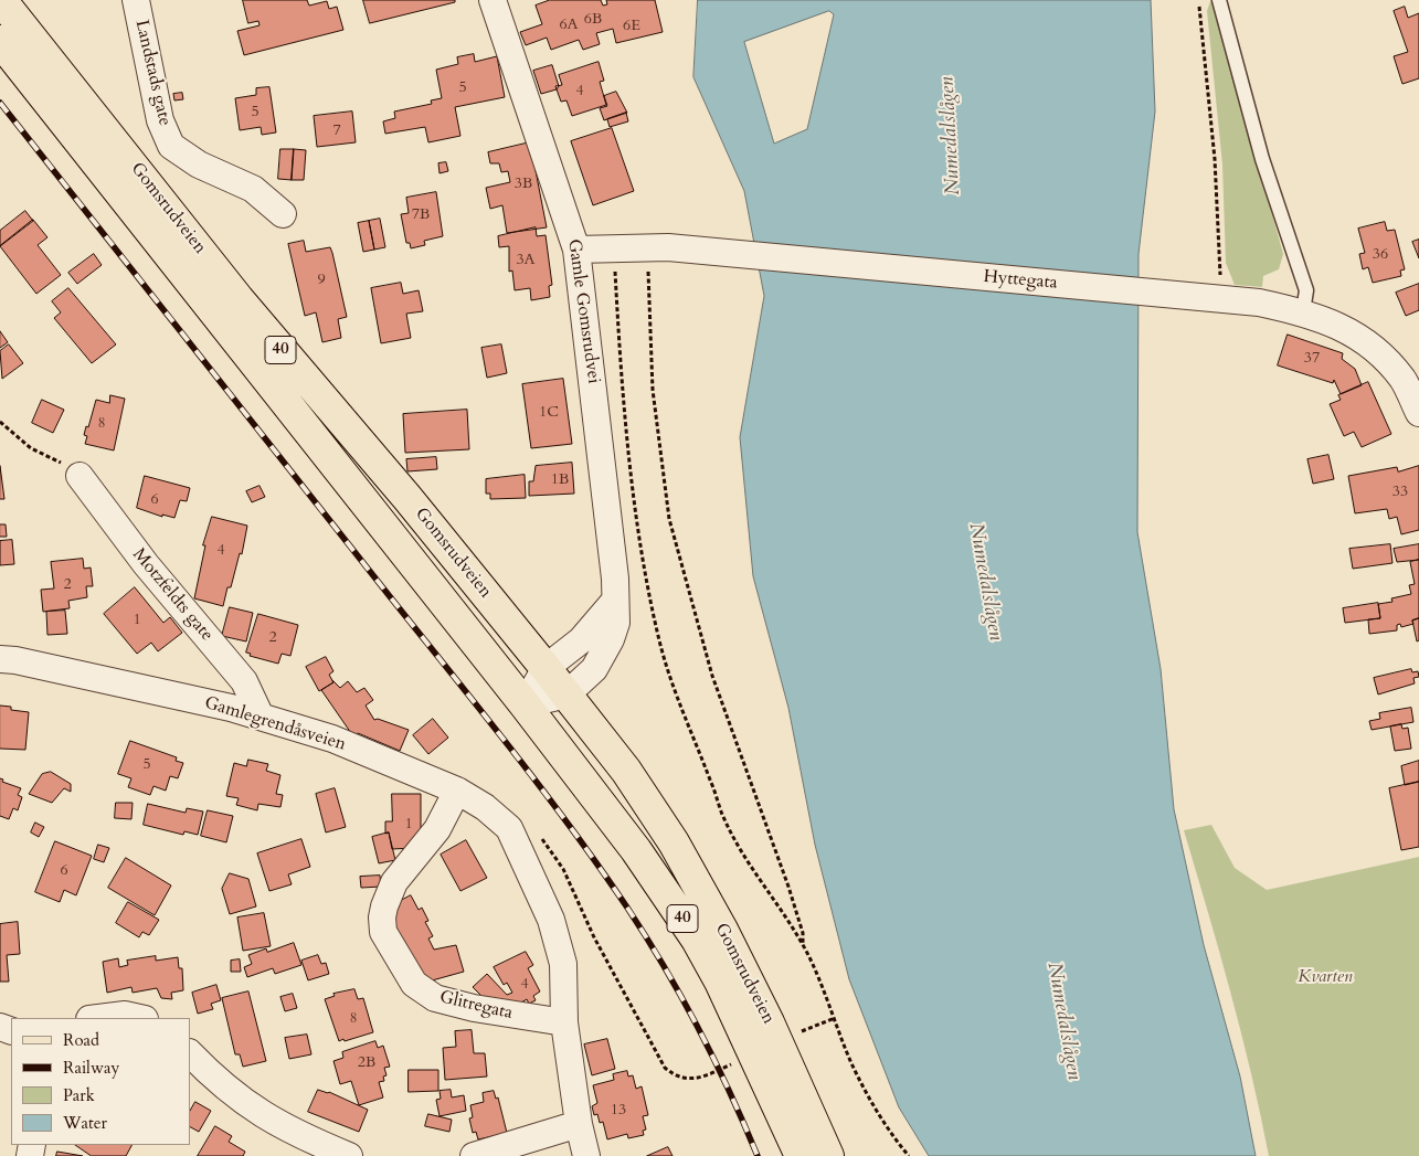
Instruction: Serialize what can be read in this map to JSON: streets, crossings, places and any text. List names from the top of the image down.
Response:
{
  "streets": {
    "main road": ["Gomsrudveien", "40"],
    "street": [
      "Landstads gate",
      "Hyttegata",
      "Gamle Gomsrudvei",
      "Motzfeldts gate",
      "Gamlegrendåsveien",
      "Glitregata"
    ]
  },
  "crossings": [
    ["Gomsrudveien", "Gamle Gomsrudvei"],
    ["Hyttegata", "Gamle Gomsrudvei"],
    ["Motzfeldts gate", "Gamlegrendåsveien"],
    ["Gamlegrendåsveien", "Glitregata"]
  ],
  "water": ["Numedalslågen"],
  "parks": ["Kvarten"],
  "house_numbers": [
    "6B",
    "6A",
    "6E",
    "5",
    "4",
    "5",
    "7",
    "3B",
    "7B",
    "36",
    "3A",
    "9",
    "37",
    "1C",
    "8",
    "1B",
    "33",
    "6",
    "4",
    "2",
    "1",
    "2",
    "5",
    "1",
    "6",
    "4",
    "8",
    "2B",
    "13"
  ],
  "legend": [
    "Road",
    "Railway",
    "Park",
    "Water"
  ]
}
